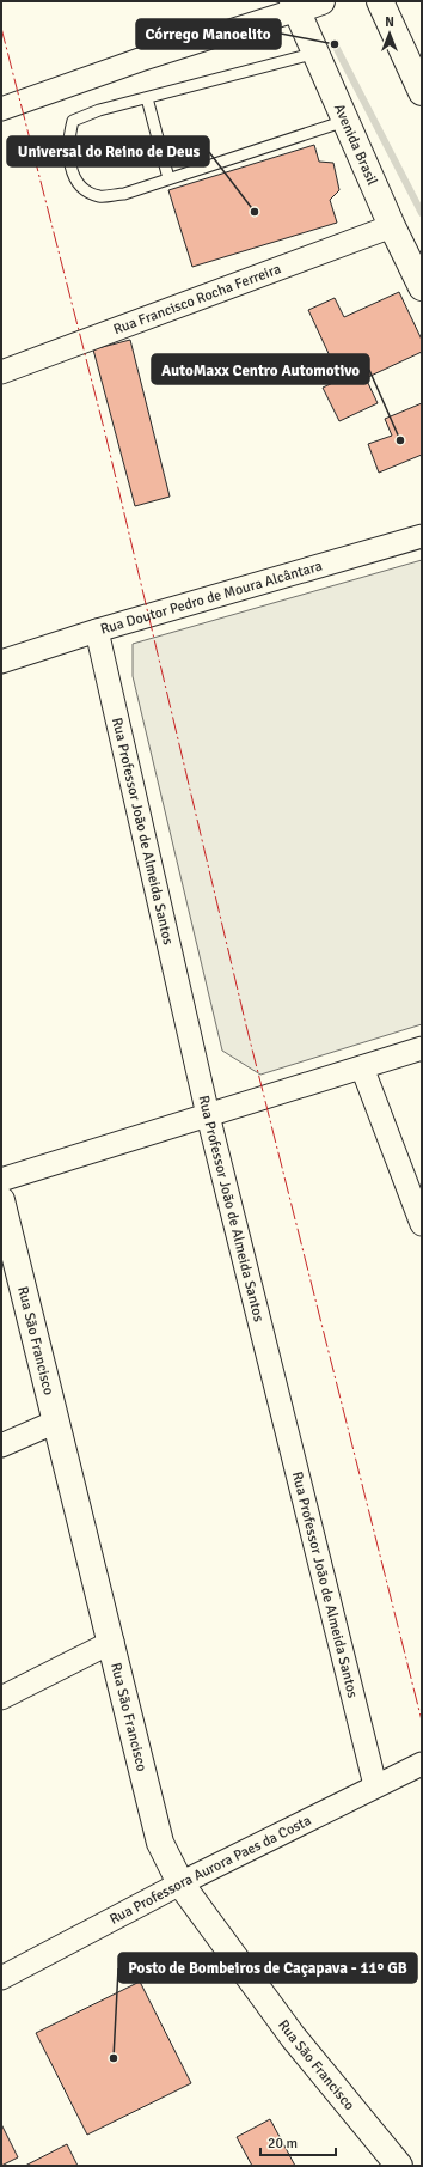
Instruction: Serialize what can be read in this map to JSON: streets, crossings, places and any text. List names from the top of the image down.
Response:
{
  "streets": {
    "street": [
      "Avenida Brasil",
      "Rua Francisco Rocha Ferreira",
      "Rua Doutor Pedro de Moura Alcântara",
      "Rua Professor João de Almeida Santos",
      "Rua São Francisco",
      "Rua Professora Aurora Paes da Costa"
    ]
  },
  "crossings": [
    ["Avenida Brasil", "Rua Francisco Rocha Ferreira"],
    ["Rua Doutor Pedro de Moura Alcântara", "Rua Professor João de Almeida Santos"],
    ["Rua Professor João de Almeida Santos", "Rua Professora Aurora Paes da Costa"],
    ["Rua São Francisco", "Rua Professora Aurora Paes da Costa"]
  ],
  "places": [
    "Córrego Manoelito",
    "Universal do Reino de Deus",
    "AutoMaxx Centro Automotivo",
    "Posto de Bombeiros de Caçapava - 11º GB"
  ],
  "scale_bar": "20 m",
  "north": "top"
}
